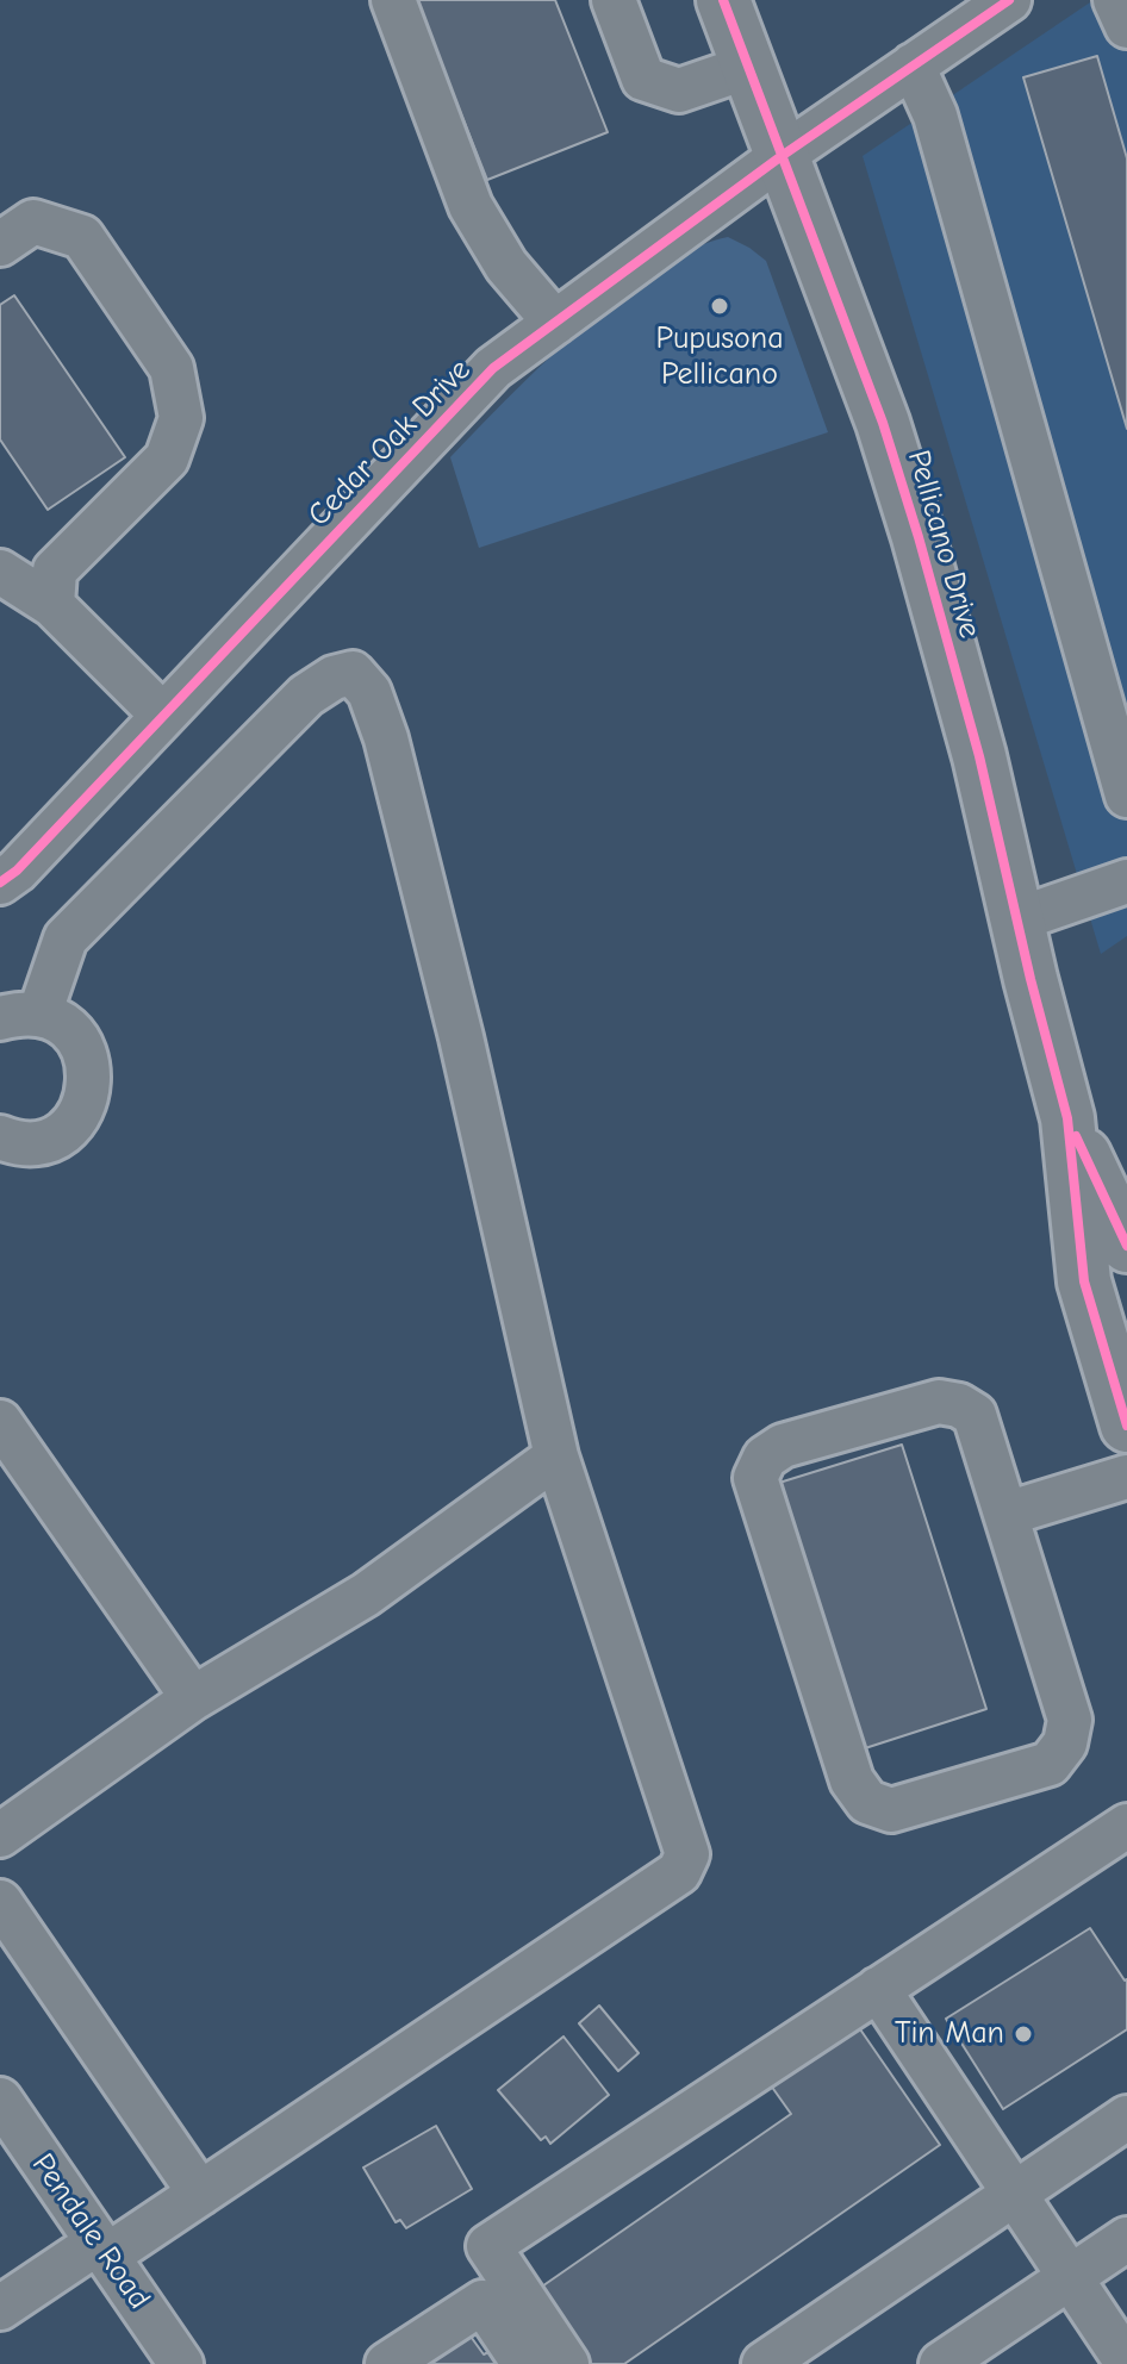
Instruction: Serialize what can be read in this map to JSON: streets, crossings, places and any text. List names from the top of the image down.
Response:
{
  "streets": {
    "main road": ["Pellicano Drive"],
    "street": ["Cedar Oak Drive", "Pendale Road"]
  },
  "crossings": [
    ["Cedar Oak Drive", "Pellicano Drive"]
  ],
  "places": ["Pupusona Pellicano", "Tin Man"]
}
